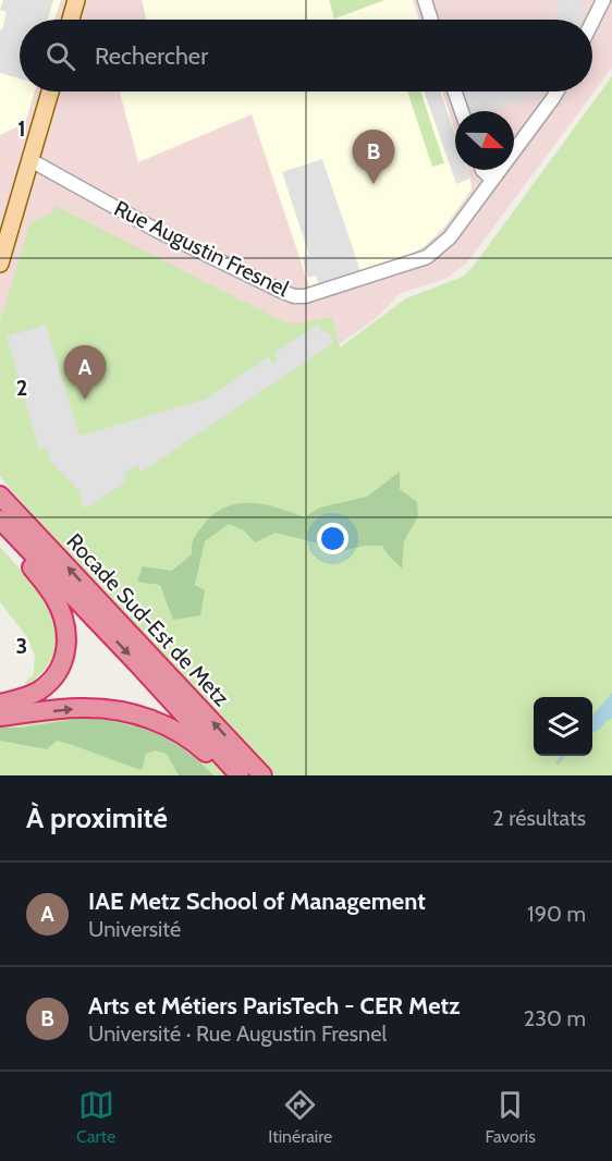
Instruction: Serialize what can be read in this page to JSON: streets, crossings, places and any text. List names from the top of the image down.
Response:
{
  "streets": {
    "highway": ["Rocade Sud-Est de Metz"],
    "street": ["Rue Augustin Fresnel"]
  },
  "north": "right",
  "page": {
    "search": "Rechercher",
    "pins": ["B", "A"],
    "heading": ["À proximité", "2 résultats"],
    "list": [
      {
        "mark": "A",
        "name": "IAE Metz School of Management",
        "note": "Université",
        "value": "190 m"
      },
      {
        "mark": "B",
        "name": "Arts et Métiers ParisTech - CER Metz",
        "note": "Université · Rue Augustin Fresnel",
        "value": "230 m"
      }
    ],
    "nav": ["Carte", "Itinéraire", "Favoris"]
  },
  "grid": {
    "rows": ["1", "2", "3"]
  }
}
